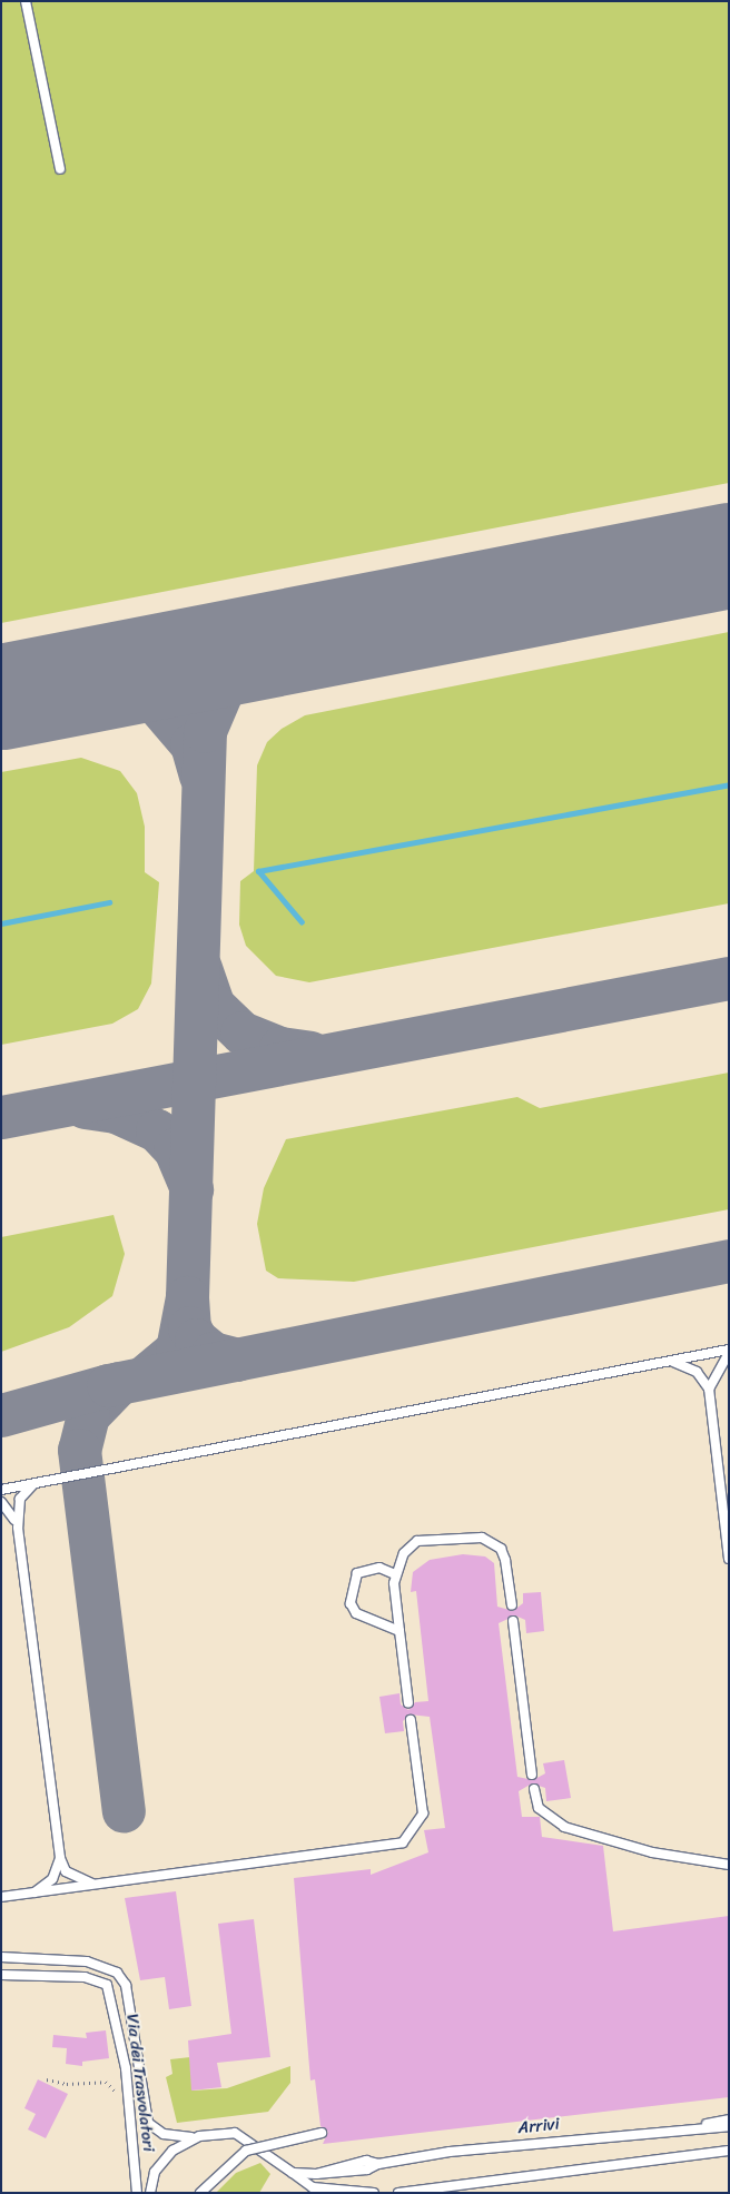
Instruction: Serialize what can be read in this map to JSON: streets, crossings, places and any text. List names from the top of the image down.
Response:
{
  "streets": {
    "lane": ["Via dei Trasvolatori", "Arrivi"]
  }
}
